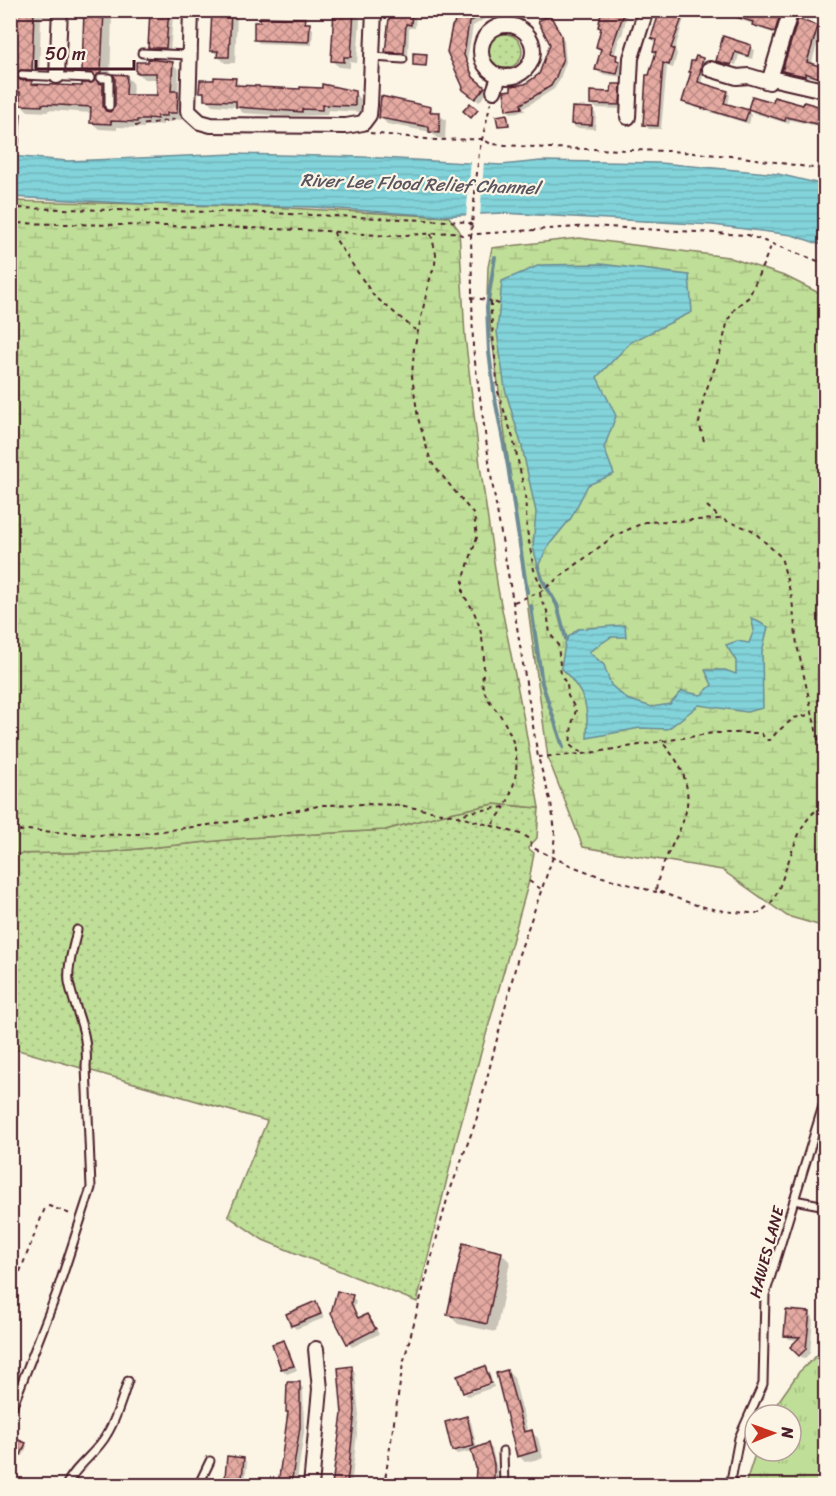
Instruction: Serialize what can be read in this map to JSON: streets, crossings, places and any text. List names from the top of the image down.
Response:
{
  "streets": {
    "lane": ["HAWES LANE"]
  },
  "water": ["River Lee Flood Relief Channel"],
  "scale_bar": "50 m",
  "north": "right"
}
